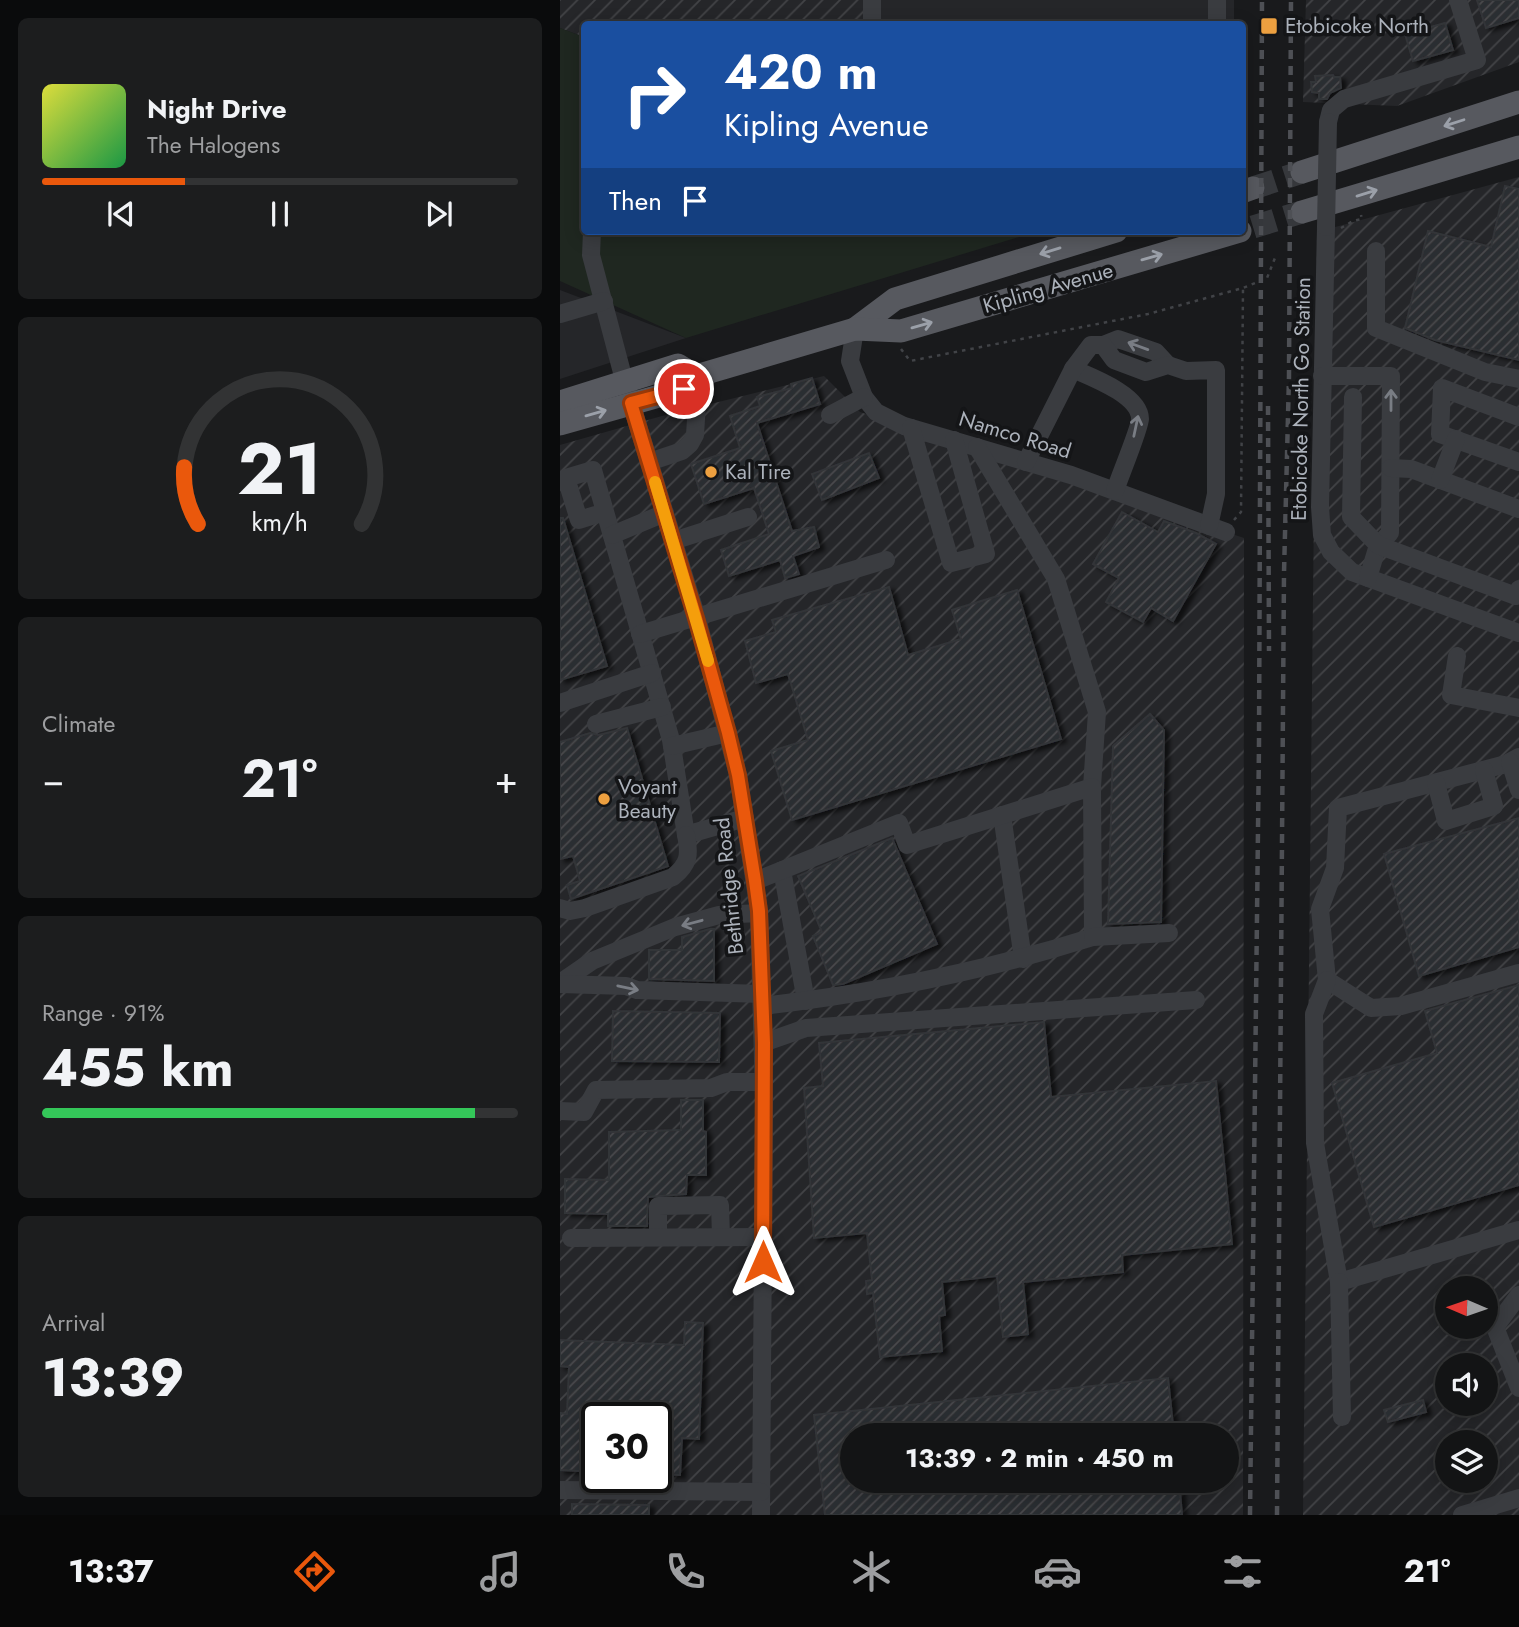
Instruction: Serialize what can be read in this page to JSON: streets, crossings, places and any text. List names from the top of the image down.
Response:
{
  "streets": {
    "main road": ["Kipling Avenue"],
    "street": ["Etobicoke North Go Station", "Namco Road", "Bethridge Road"]
  },
  "crossings": [
    ["Kipling Avenue", "Namco Road"],
    ["Kipling Avenue", "Bethridge Road"]
  ],
  "places": {
    "transit": ["Etobicoke North"],
    "other": ["Kal Tire", "Voyant Beauty"]
  },
  "north": "left",
  "page": {
    "turn": ["420 m", "Kipling Avenue"],
    "song": ["Night Drive", "The Halogens"],
    "then": "Then",
    "tile": [
      "Climate",
      ["Range · 91%", "455 km"],
      ["Arrival", "13:39"]
    ],
    "heat": ["−", "21°", "+"],
    "limit": "30",
    "trip": "13:39 · 2 min · 450 m",
    "tabs": ["13:37", "21°"],
    "gauge": ["21", "km/h"]
  }
}
